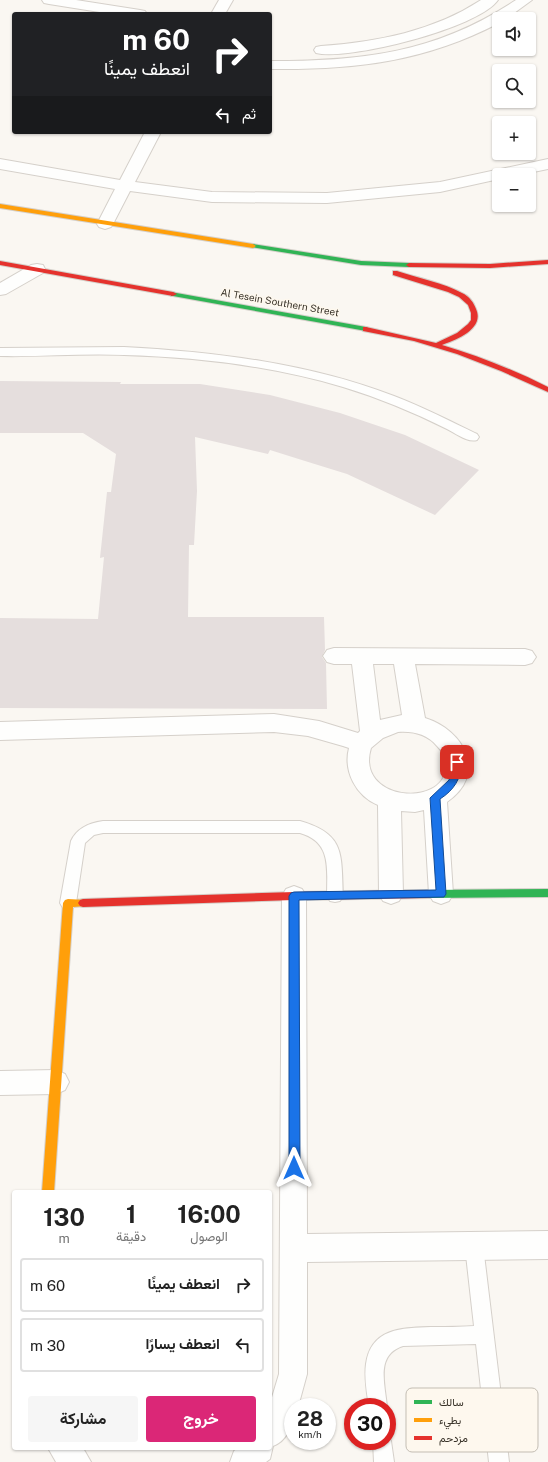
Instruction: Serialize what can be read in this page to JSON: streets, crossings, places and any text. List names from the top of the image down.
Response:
{
  "streets": {
    "main road": ["Al Tesein Southern Street"]
  },
  "legend": ["سالك", "بطيء", "مزدحم"],
  "page": {
    "map_buttons": ["+", "−"],
    "turn": ["60 m", "انعطف يمينًا"],
    "then": "ثم",
    "eta": [
      "16:00",
      "الوصول",
      "1",
      "دقيقة",
      "130",
      "m"
    ],
    "list": [
      {
        "name": "انعطف يمينًا",
        "value": "60 m"
      },
      {
        "name": "انعطف يسارًا",
        "value": "30 m"
      }
    ],
    "buttons": ["خروج", "مشاركة"],
    "speed": "28 km/h",
    "limit": "30"
  }
}
